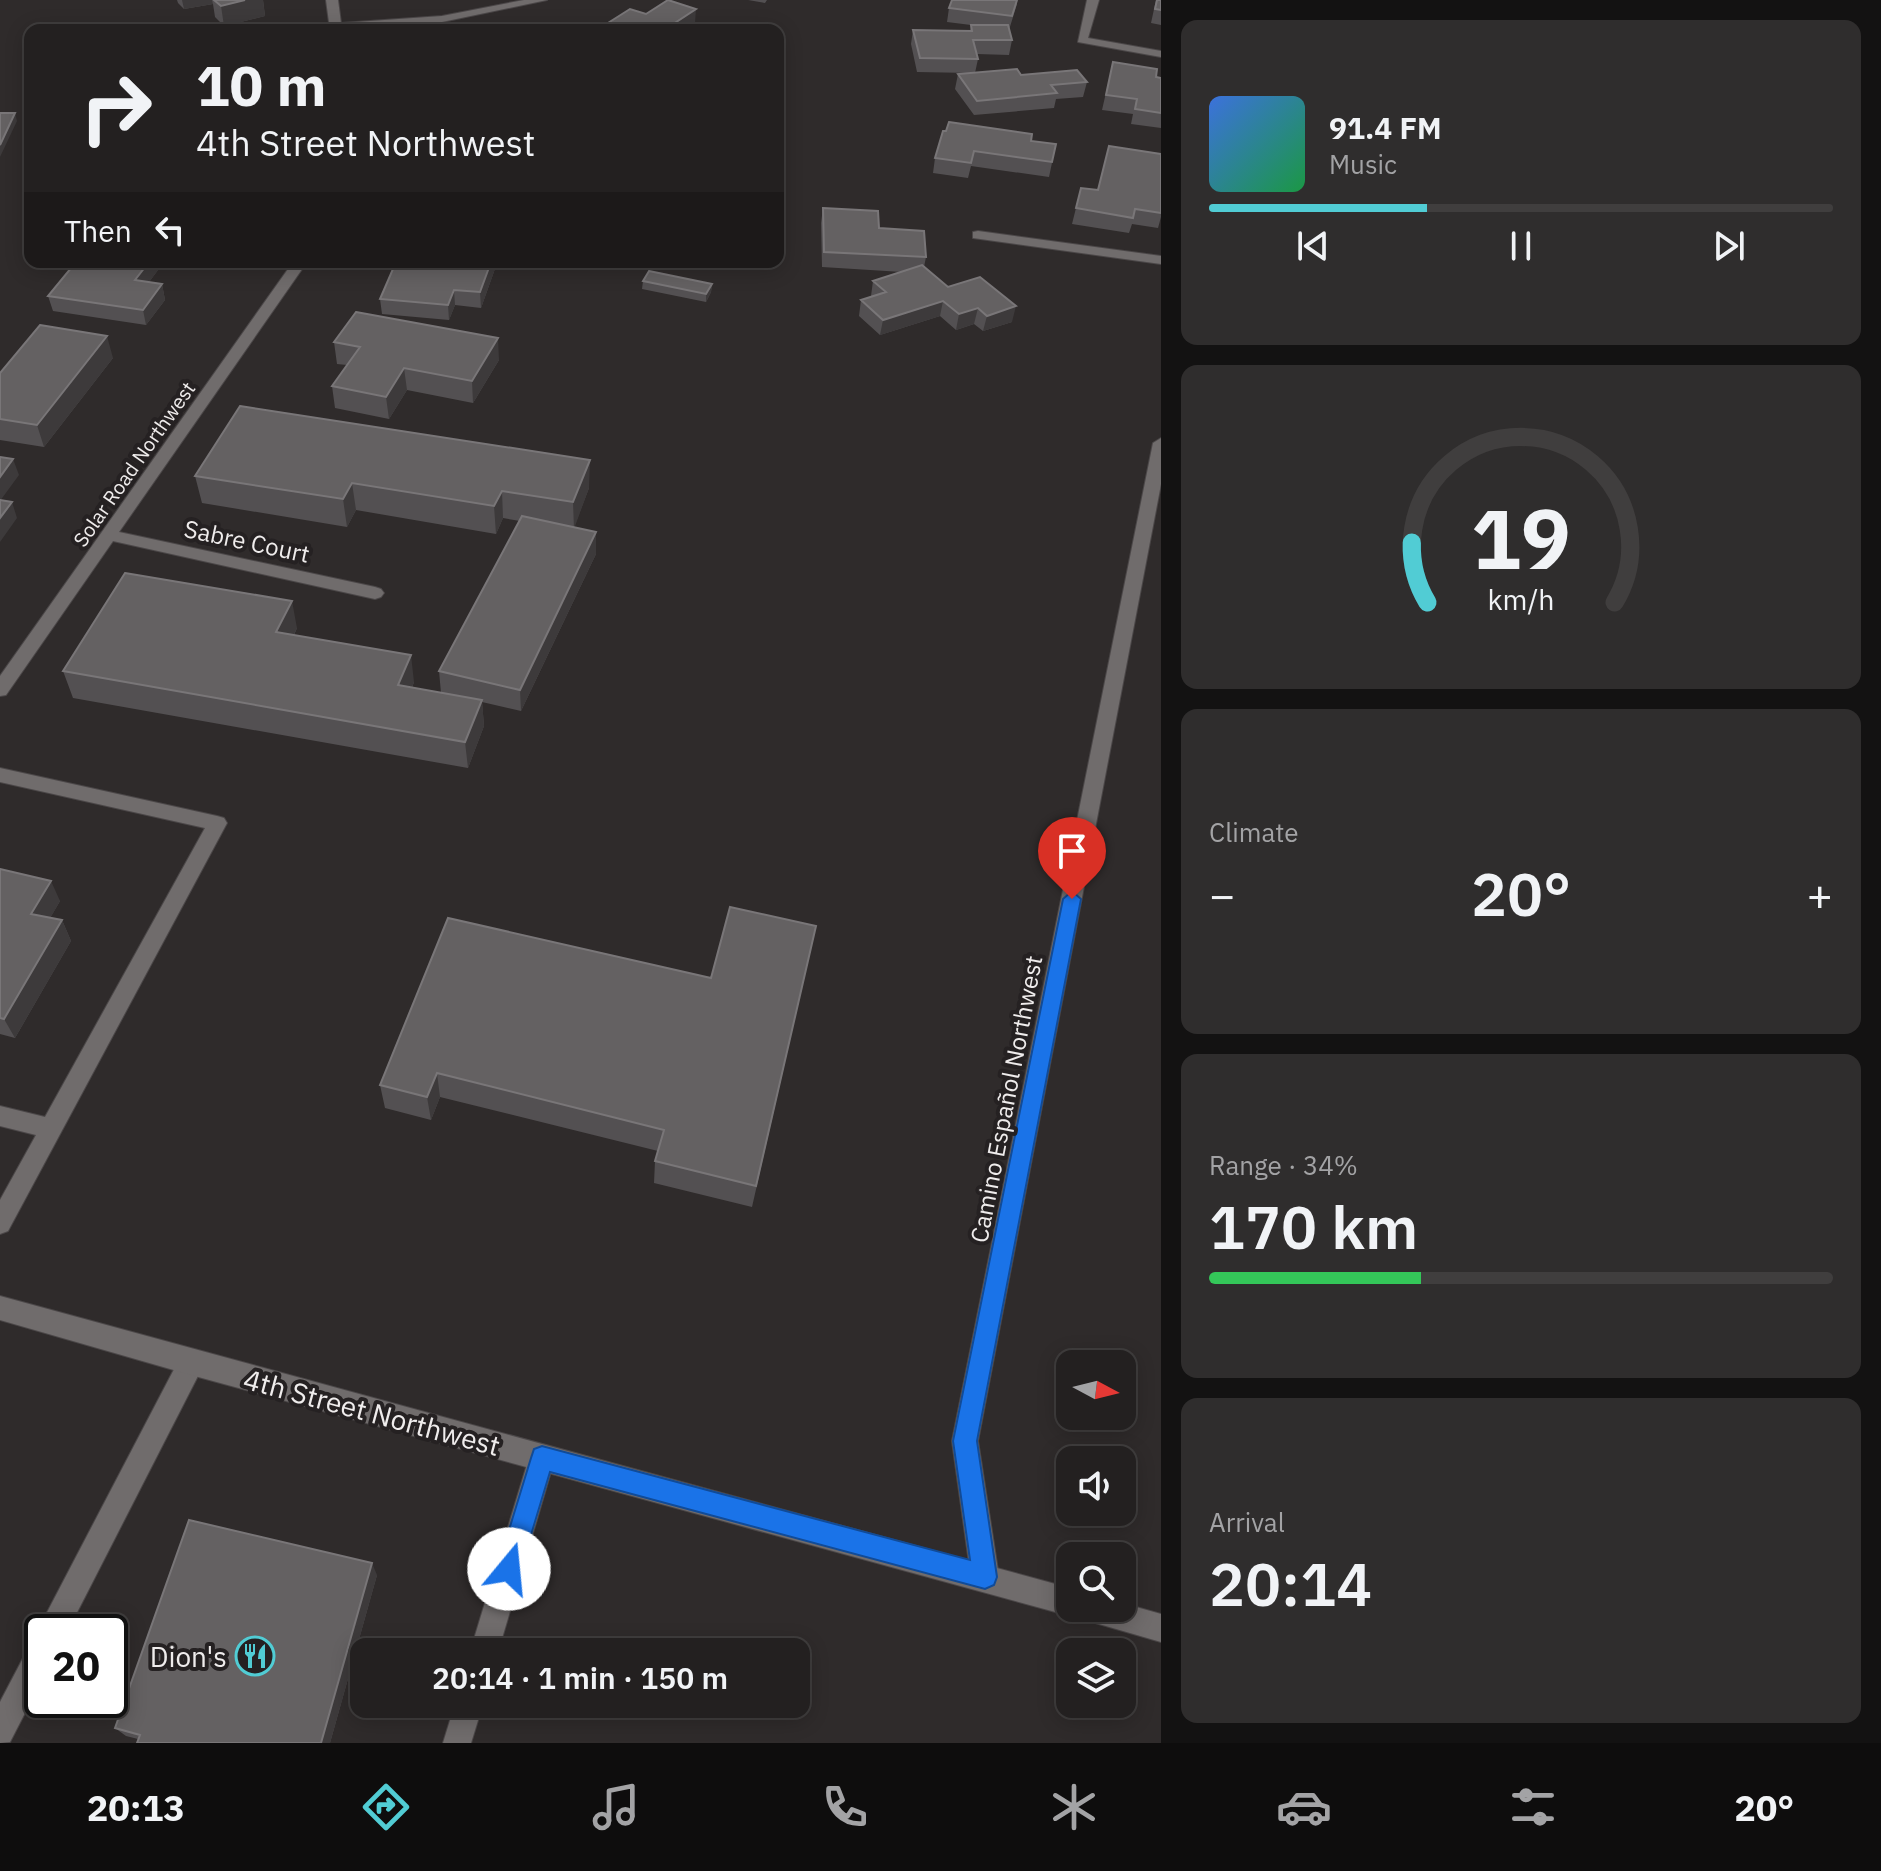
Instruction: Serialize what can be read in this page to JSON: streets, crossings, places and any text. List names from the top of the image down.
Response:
{
  "streets": {
    "street": [
      "Solar Road Northwest",
      "Sabre Court",
      "Camino Español Northwest",
      "4th Street Northwest"
    ]
  },
  "crossings": [
    ["Solar Road Northwest", "Sabre Court"],
    ["Camino Español Northwest", "4th Street Northwest"]
  ],
  "places": {
    "restaurant": ["Dion's"]
  },
  "north": "right",
  "page": {
    "turn": ["10 m", "4th Street Northwest"],
    "song": ["91.4 FM", "Music"],
    "then": "Then",
    "tile": [
      "Climate",
      ["Range · 34%", "170 km"],
      ["Arrival", "20:14"]
    ],
    "heat": ["−", "20°", "+"],
    "limit": "20",
    "trip": "20:14 · 1 min · 150 m",
    "tabs": ["20:13", "20°"],
    "gauge": ["19", "km/h"]
  }
}
